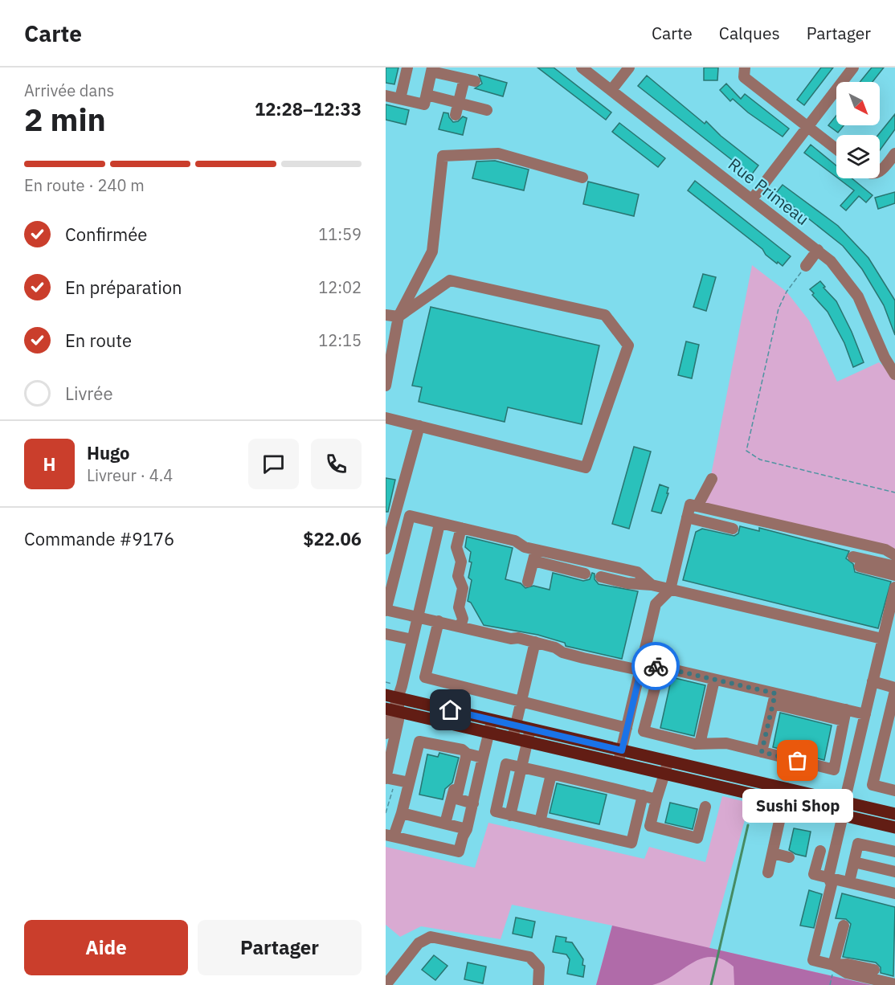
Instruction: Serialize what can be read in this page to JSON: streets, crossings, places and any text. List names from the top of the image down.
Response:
{
  "streets": {
    "street": ["Rue Primeau"]
  },
  "places": ["Sushi Shop"],
  "north": "bottom right",
  "page": {
    "header": "Carte",
    "nav": ["Carte", "Calques", "Partager"],
    "heading": ["2 min", "Arrivée dans", "12:28–12:33"],
    "panel": [
      "Hugo",
      "Livreur · 4.4",
      "Commande #9176",
      "$22.06"
    ],
    "bar": "En route · 240 m",
    "list": [
      ["Confirmée", "11:59"],
      ["En préparation", "12:02"],
      ["En route", "12:15"],
      "Livrée"
    ],
    "round": "H",
    "bubble": "Sushi Shop",
    "buttons": ["Aide", "Partager"]
  }
}
